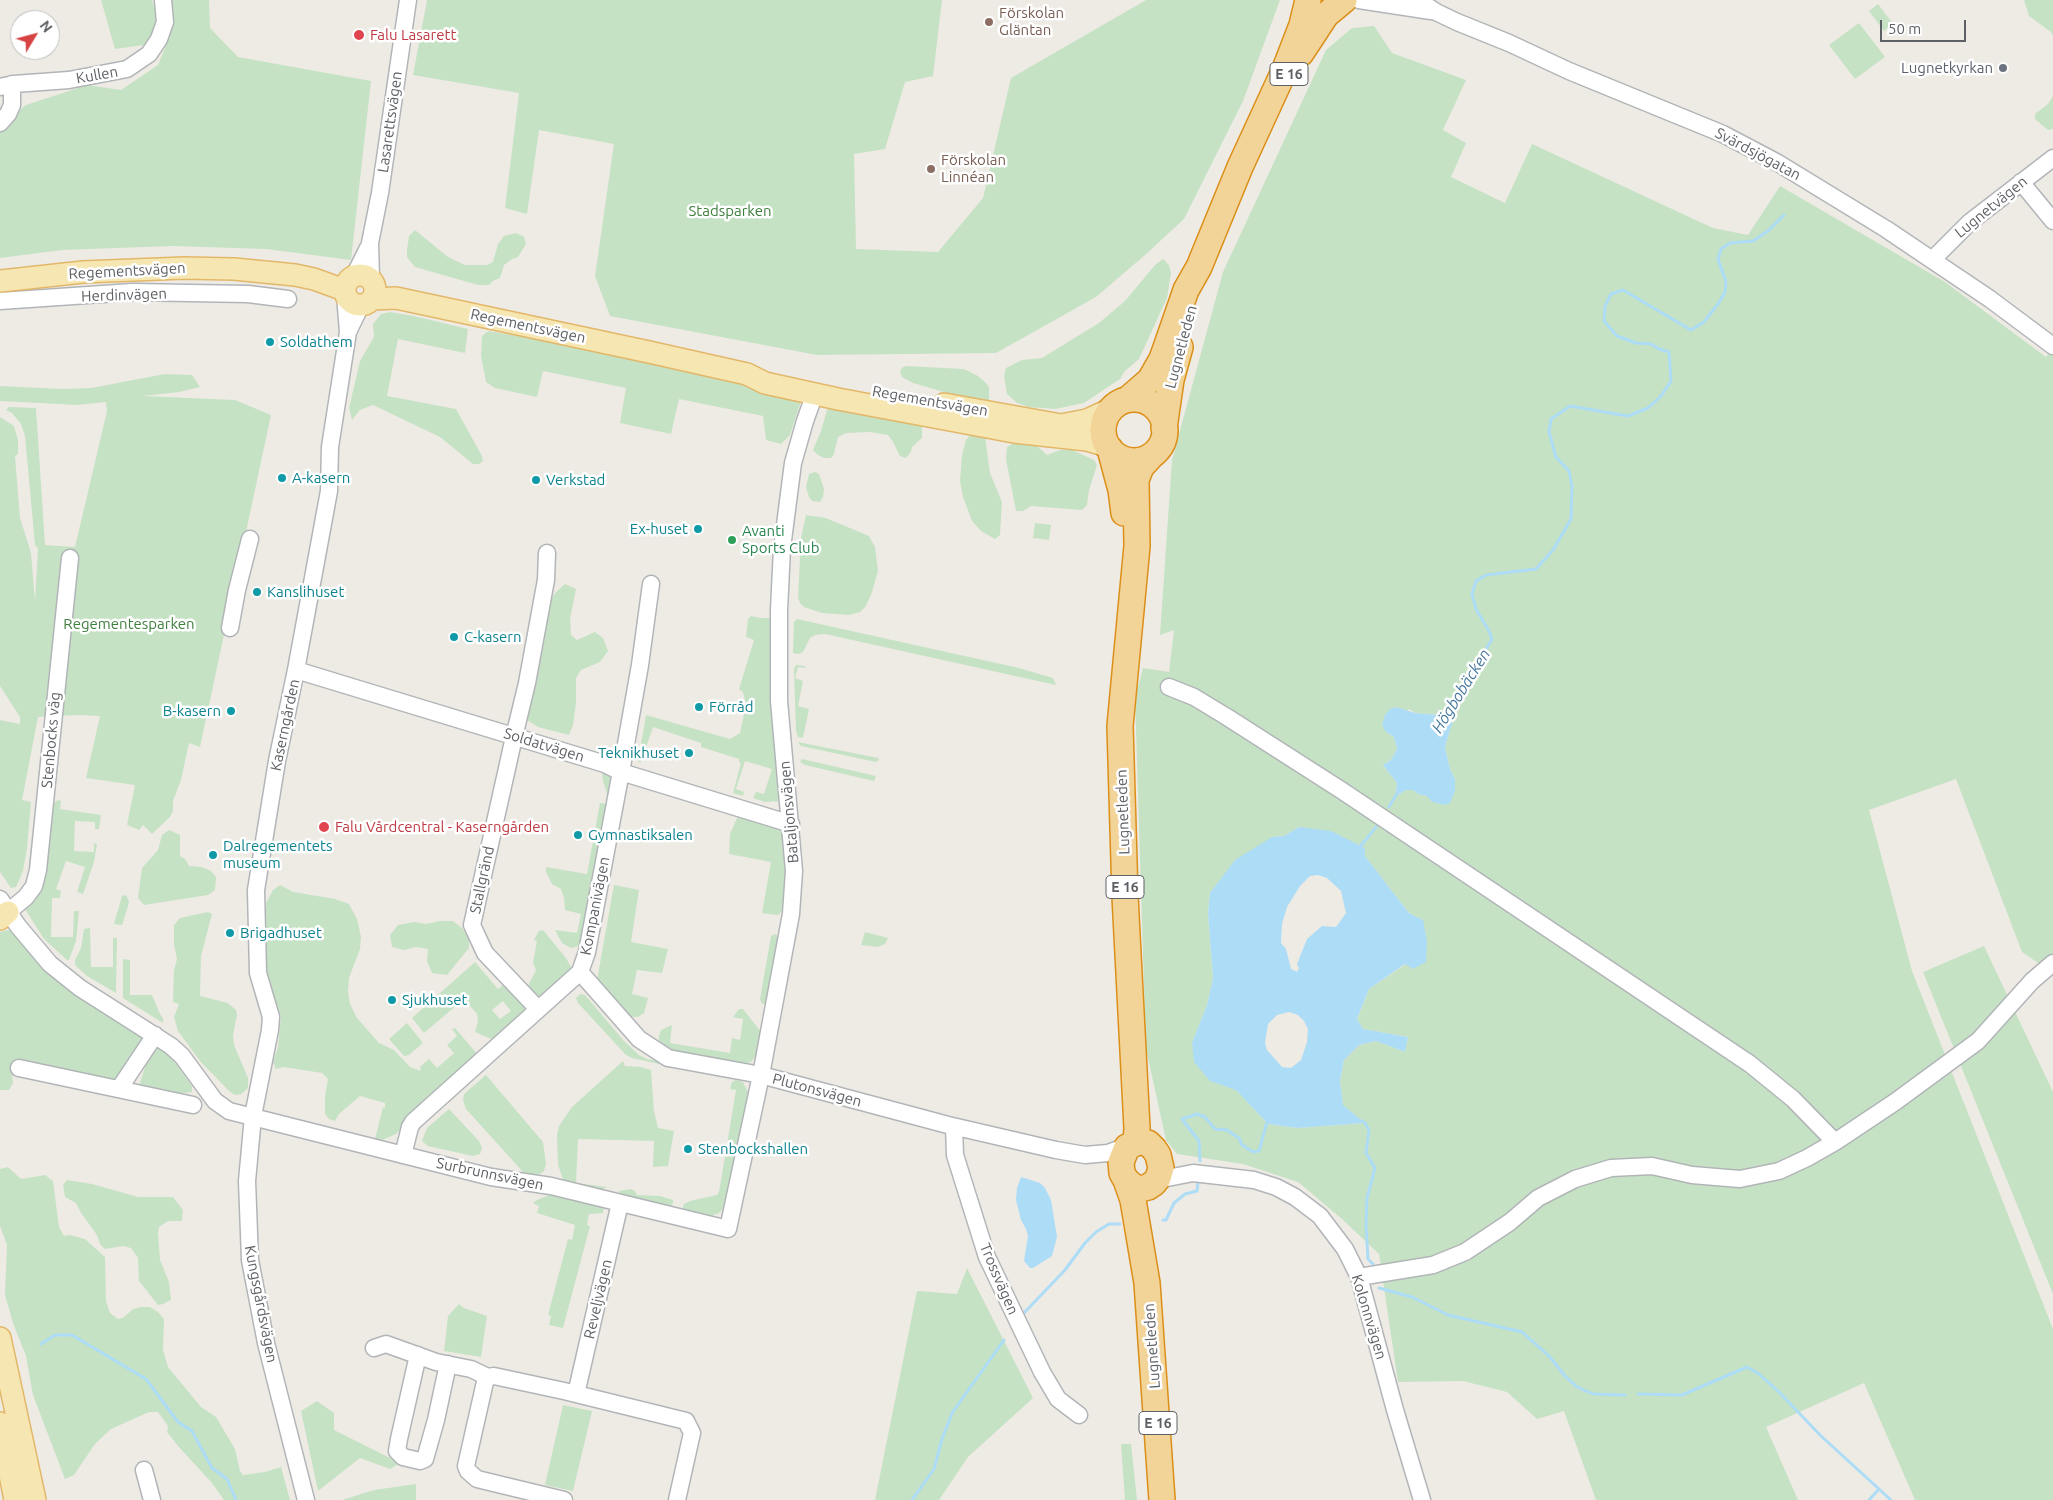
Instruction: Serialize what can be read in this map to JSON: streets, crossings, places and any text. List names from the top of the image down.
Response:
{
  "streets": {
    "highway": ["E 16", "Lugnetleden"],
    "main road": ["Regementsvägen"],
    "street": [
      "Kullen",
      "Lasarettsvägen",
      "Svärdsjögatan",
      "Lugnetvägen",
      "Herdinvägen",
      "Kaserngården",
      "Stenbocks väg",
      "Soldatvägen",
      "Bataljonsvägen",
      "Stallgränd",
      "Kompanivägen",
      "Plutonsvägen",
      "Surbrunnsvägen",
      "Trossvägen",
      "Reveljvägen",
      "Kungsgårdsvägen",
      "Kolonnvägen"
    ]
  },
  "crossings": [
    ["E 16", "Regementsvägen"],
    ["E 16", "Lugnetleden"],
    ["E 16", "Plutonsvägen"],
    ["E 16", "Kolonnvägen"],
    ["Lasarettsvägen", "Regementsvägen"],
    ["Lasarettsvägen", "Kaserngården"],
    ["Svärdsjögatan", "Lugnetvägen"],
    ["Regementsvägen", "Lugnetleden"],
    ["Regementsvägen", "Kaserngården"],
    ["Regementsvägen", "Bataljonsvägen"],
    ["Lugnetleden", "Plutonsvägen"],
    ["Lugnetleden", "Kolonnvägen"],
    ["Kaserngården", "Soldatvägen"],
    ["Kaserngården", "Surbrunnsvägen"],
    ["Kaserngården", "Kungsgårdsvägen"],
    ["Soldatvägen", "Bataljonsvägen"],
    ["Soldatvägen", "Stallgränd"],
    ["Soldatvägen", "Kompanivägen"],
    ["Bataljonsvägen", "Plutonsvägen"],
    ["Bataljonsvägen", "Surbrunnsvägen"],
    ["Stallgränd", "Kompanivägen"],
    ["Kompanivägen", "Plutonsvägen"],
    ["Kompanivägen", "Surbrunnsvägen"],
    ["Plutonsvägen", "Trossvägen"],
    ["Plutonsvägen", "Kolonnvägen"],
    ["Surbrunnsvägen", "Reveljvägen"],
    ["Surbrunnsvägen", "Kungsgårdsvägen"]
  ],
  "water": ["Högbobäcken"],
  "parks": ["Stadsparken", "Regementesparken"],
  "places": [
    "Förskolan Gläntan",
    "Falu Lasarett",
    "Lugnetkyrkan",
    "Förskolan Linnéan",
    "Soldathem",
    "A-kasern",
    "Verkstad",
    "Ex-huset",
    "Avanti Sports Club",
    "Kanslihuset",
    "C-kasern",
    "Förråd",
    "B-kasern",
    "Teknikhuset",
    "Falu Vårdcentral - Kaserngården",
    "Gymnastiksalen",
    "Dalregementets museum",
    "Brigadhuset",
    "Sjukhuset",
    "Stenbockshallen"
  ],
  "scale_bar": "50 m",
  "north": "top right"
}
